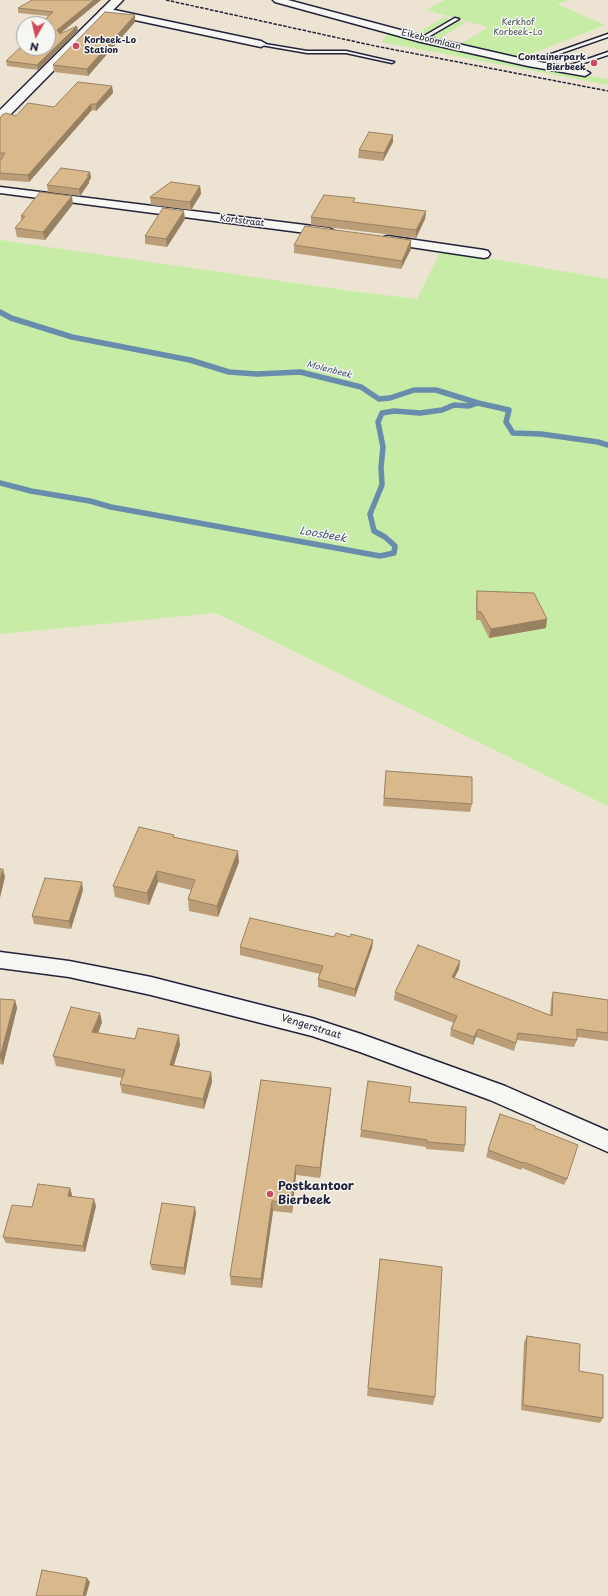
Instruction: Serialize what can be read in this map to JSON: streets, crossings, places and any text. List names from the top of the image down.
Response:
{
  "streets": {
    "street": ["Eikeboomlaan", "Kortstraat", "Vengerstraat"]
  },
  "water": ["Molenbeek", "Loosbeek"],
  "parks": ["Kerkhof Korbeek-Lo"],
  "places": ["Korbeek-Lo Station", "Containerpark Bierbeek", "Postkantoor Bierbeek"],
  "north": "bottom"
}
